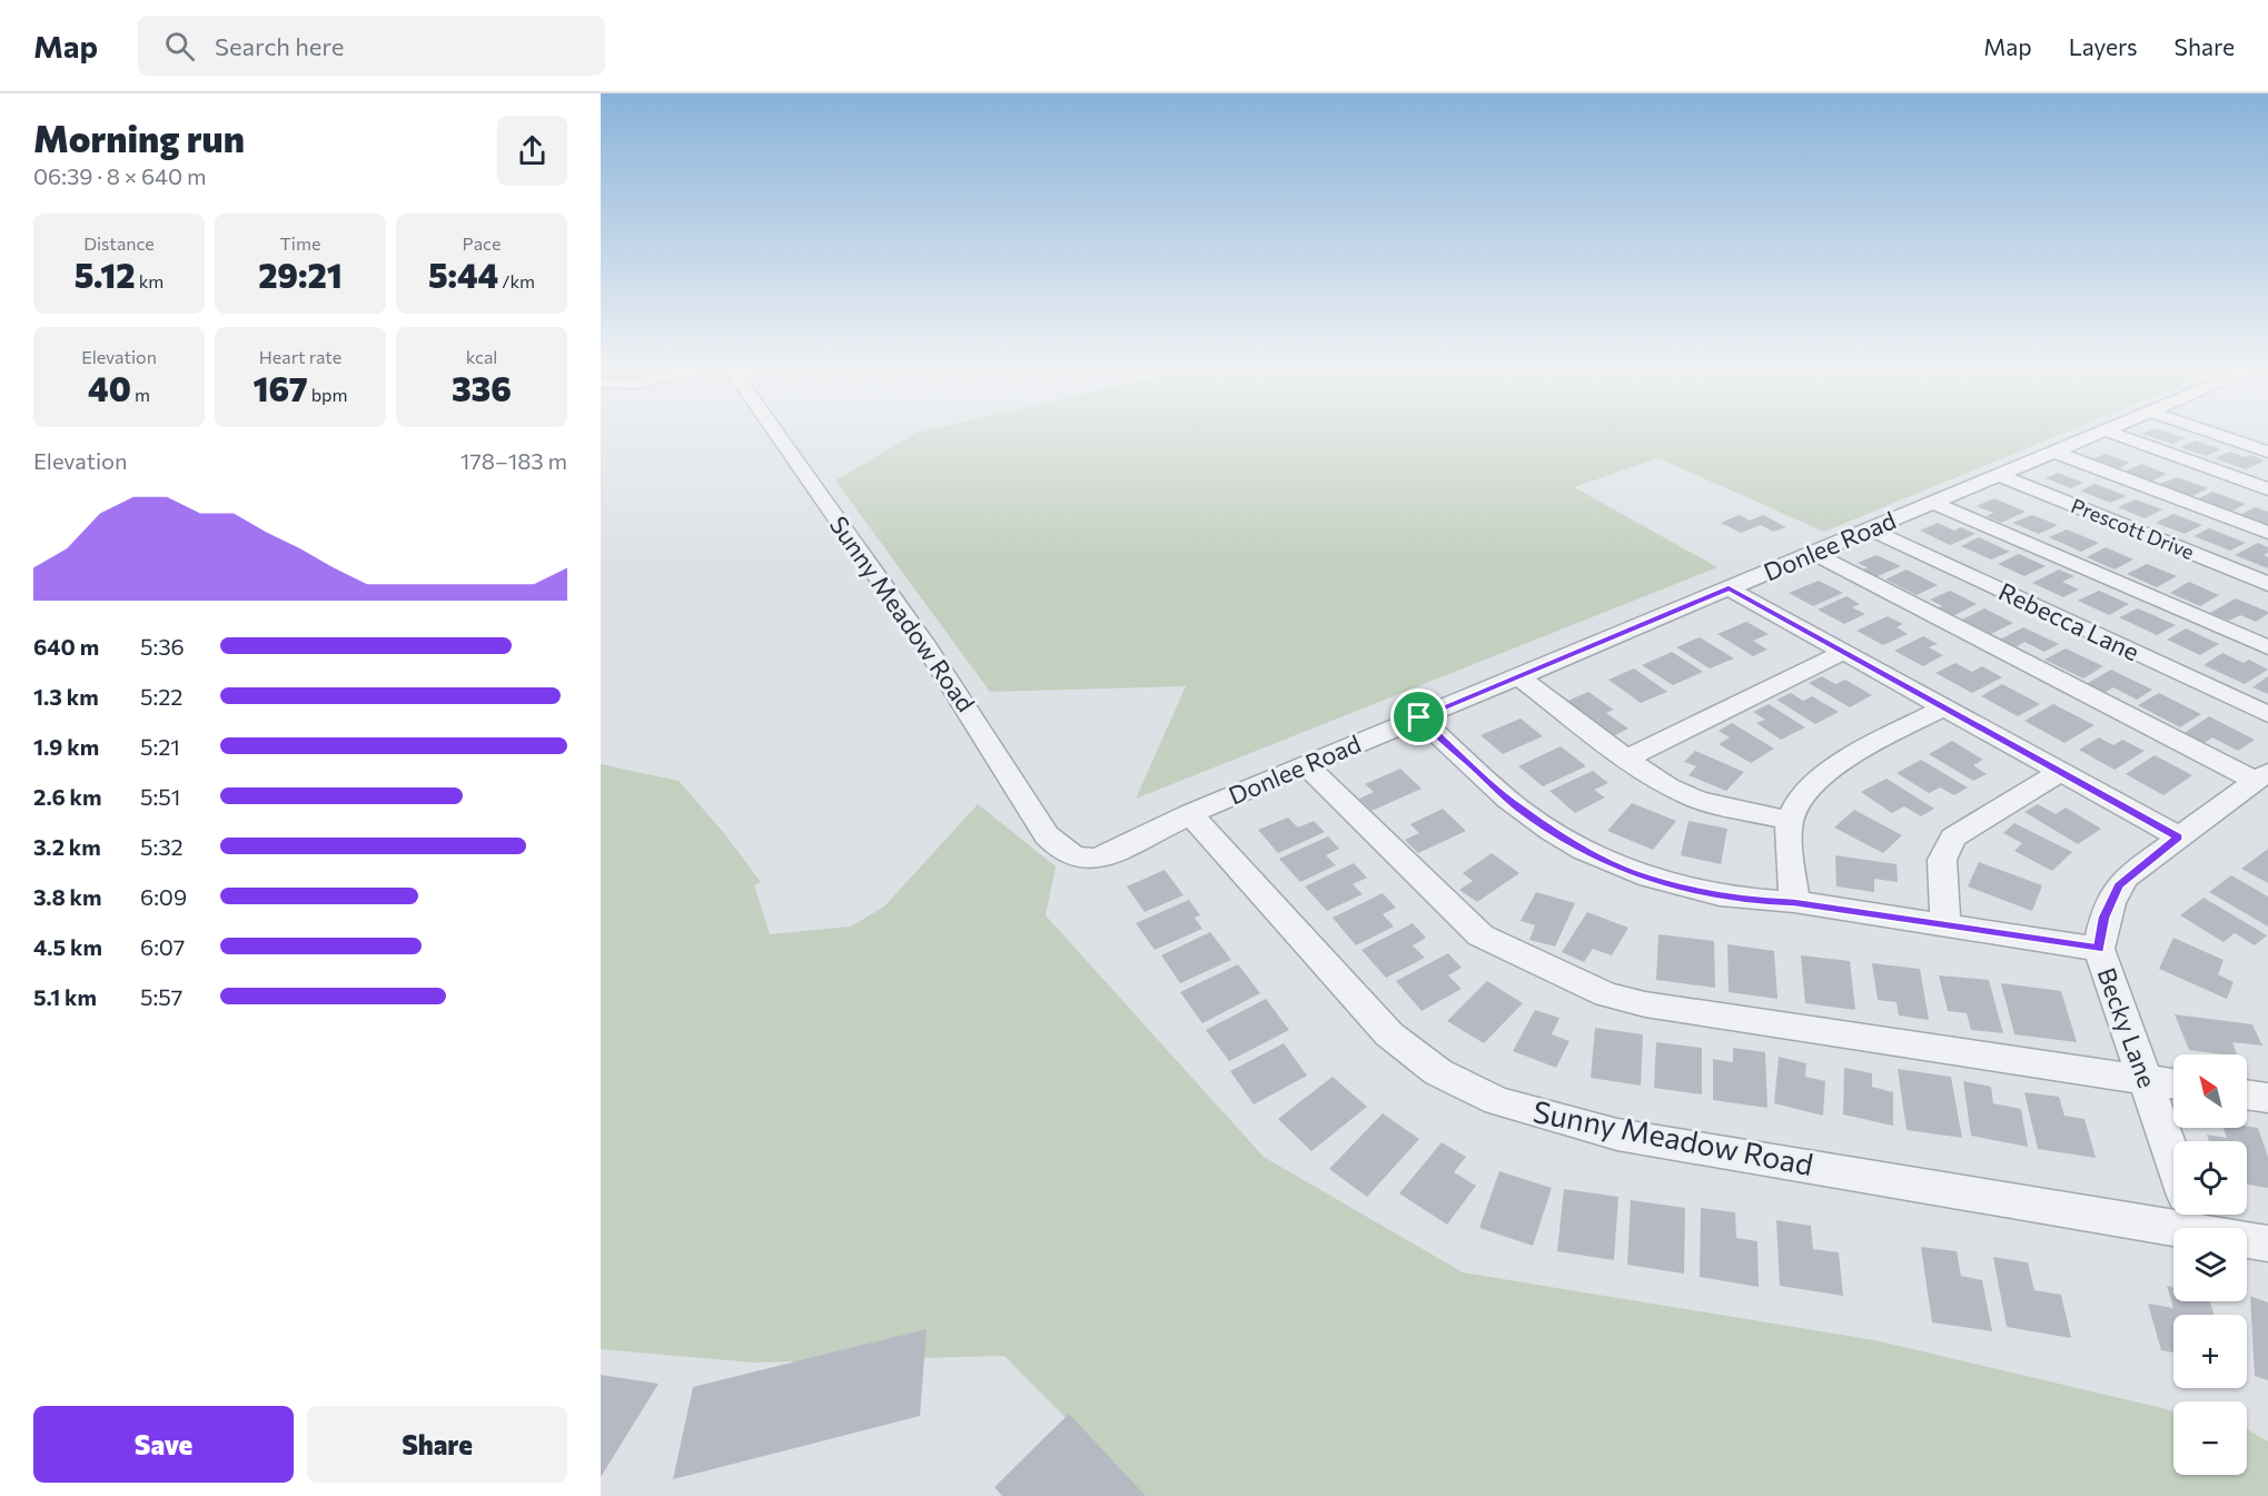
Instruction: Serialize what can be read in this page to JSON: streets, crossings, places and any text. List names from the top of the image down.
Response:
{
  "streets": {
    "street": [
      "Prescott Drive",
      "Donlee Road",
      "Sunny Meadow Road",
      "Rebecca Lane",
      "Becky Lane"
    ]
  },
  "crossings": [
    ["Prescott Drive", "Donlee Road"],
    ["Donlee Road", "Sunny Meadow Road"],
    ["Donlee Road", "Rebecca Lane"]
  ],
  "north": "top left",
  "page": {
    "header": "Map",
    "search": "Search here",
    "nav": ["Map", "Layers", "Share"],
    "heading": ["Morning run", "06:39 · 8 × 640 m"],
    "stats": [
      ["Distance", "5.12 km"],
      ["Time", "29:21"],
      ["Pace", "5:44 /km"],
      ["Elevation", "40 m"],
      ["Heart rate", "167 bpm"],
      ["kcal", "336"]
    ],
    "chart": ["Elevation", "178–183 m"],
    "list": [
      {
        "name": "640 m",
        "note": "5:36"
      },
      {
        "name": "1.3 km",
        "note": "5:22"
      },
      {
        "name": "1.9 km",
        "note": "5:21"
      },
      {
        "name": "2.6 km",
        "note": "5:51"
      },
      {
        "name": "3.2 km",
        "note": "5:32"
      },
      {
        "name": "3.8 km",
        "note": "6:09"
      },
      {
        "name": "4.5 km",
        "note": "6:07"
      },
      {
        "name": "5.1 km",
        "note": "5:57"
      }
    ],
    "map_buttons": ["+", "−"],
    "buttons": ["Save", "Share"]
  }
}
